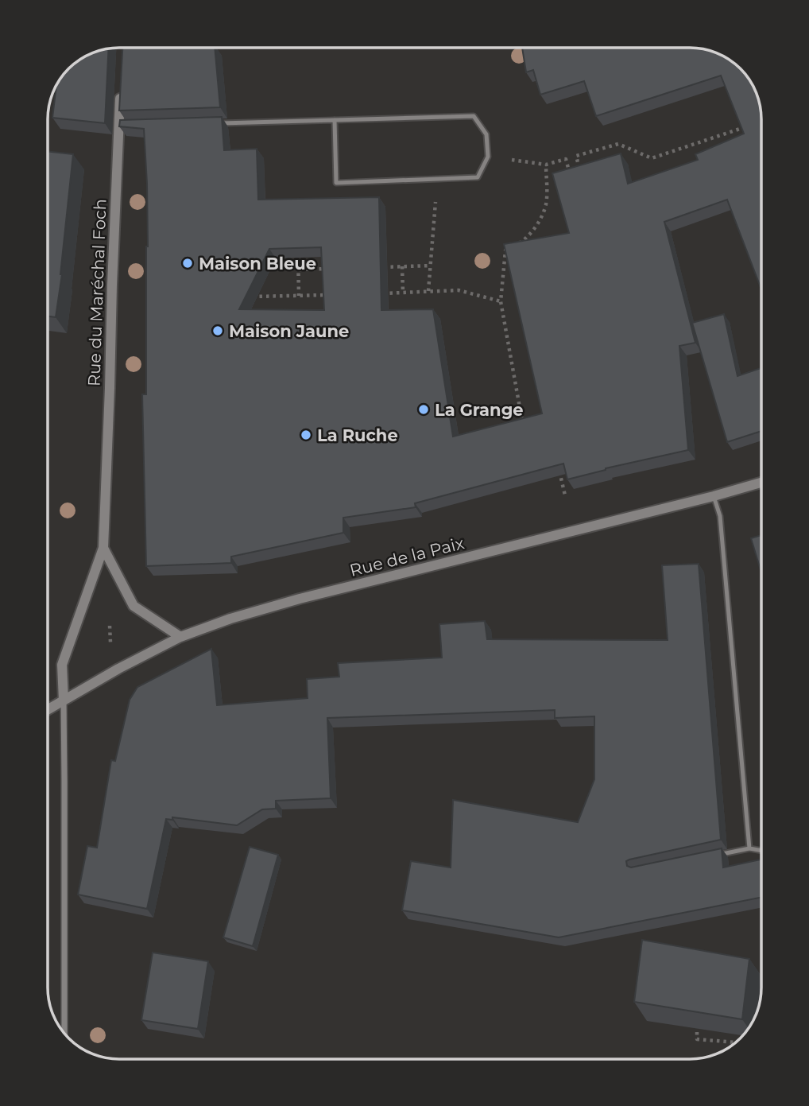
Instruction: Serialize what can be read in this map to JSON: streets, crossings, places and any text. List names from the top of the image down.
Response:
{
  "streets": {
    "street": ["Rue du Maréchal Foch", "Rue de la Paix"]
  },
  "crossings": [
    ["Rue du Maréchal Foch", "Rue de la Paix"]
  ],
  "places": [
    "Maison Bleue",
    "Maison Jaune",
    "La Grange",
    "La Ruche"
  ]
}
